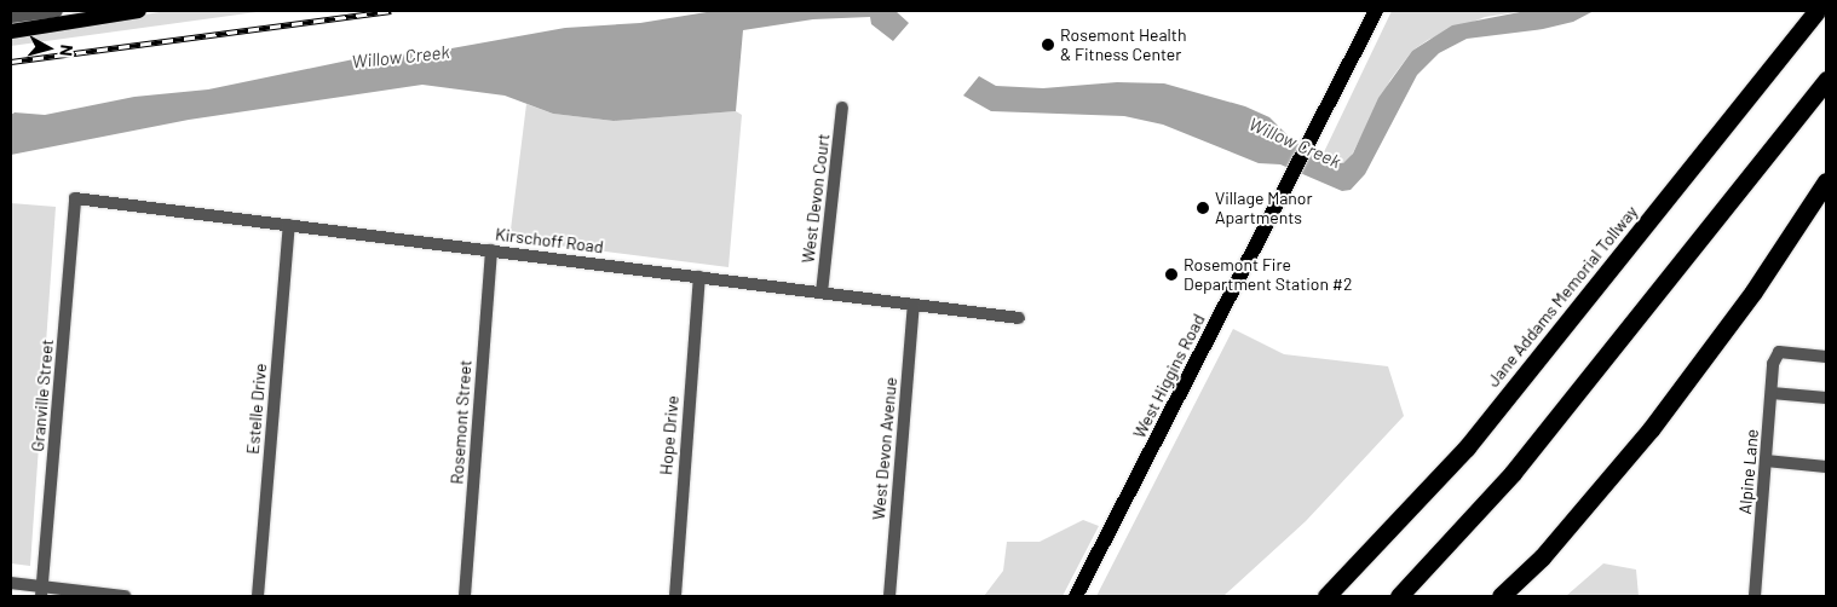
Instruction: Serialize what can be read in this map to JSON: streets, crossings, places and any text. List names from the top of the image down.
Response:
{
  "streets": {
    "highway": ["Jane Addams Memorial Tollway"],
    "main road": ["West Higgins Road"],
    "street": [
      "West Devon Court",
      "Kirschoff Road",
      "Granville Street",
      "Estelle Drive",
      "Rosemont Street",
      "Hope Drive",
      "West Devon Avenue",
      "Alpine Lane"
    ]
  },
  "crossings": [
    ["West Devon Court", "Kirschoff Road"],
    ["Kirschoff Road", "Granville Street"],
    ["Kirschoff Road", "Estelle Drive"],
    ["Kirschoff Road", "Rosemont Street"],
    ["Kirschoff Road", "Hope Drive"],
    ["Kirschoff Road", "West Devon Avenue"]
  ],
  "water": ["Willow Creek"],
  "places": ["Rosemont Health & Fitness Center", "Village Manor Apartments", "Rosemont Fire Department Station #2"],
  "north": "right"
}
